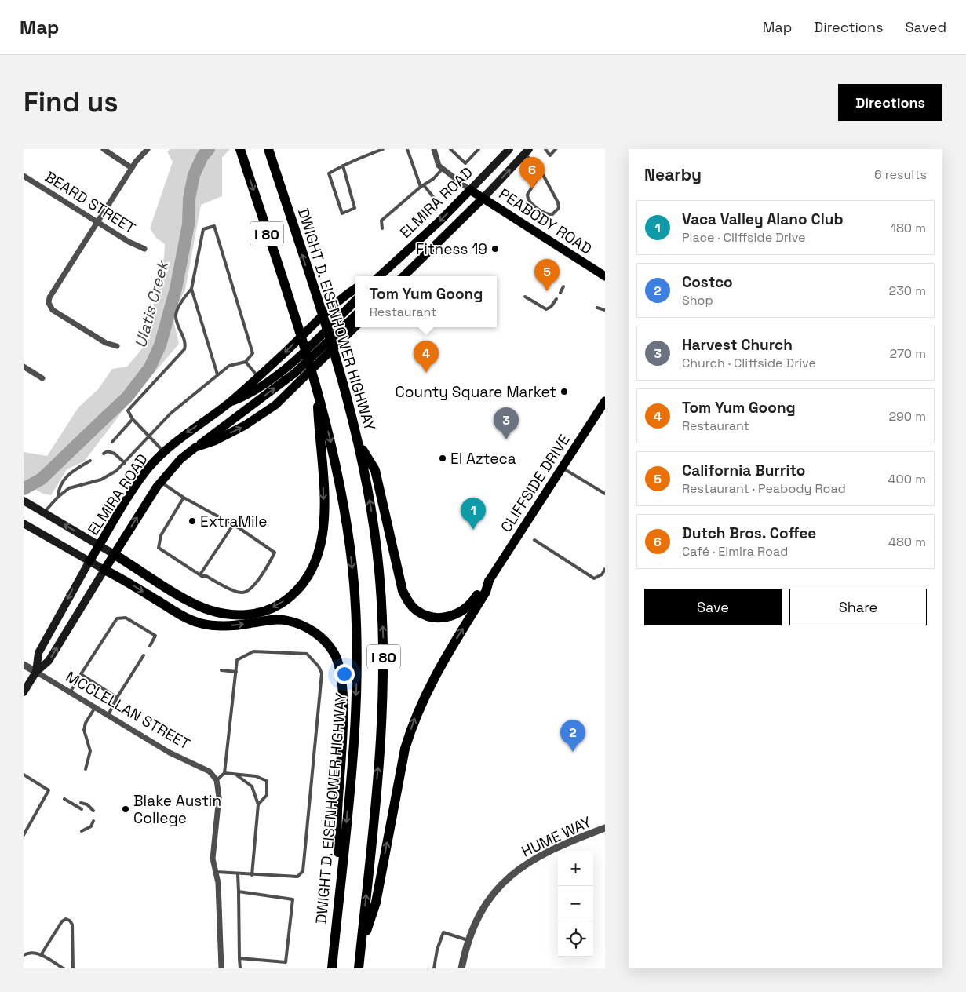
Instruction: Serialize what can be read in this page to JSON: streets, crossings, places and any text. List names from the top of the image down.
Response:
{
  "streets": {
    "highway": ["I 80", "DWIGHT D. EISENHOWER HIGHWAY"],
    "main road": ["ELMIRA ROAD", "PEABODY ROAD", "CLIFFSIDE DRIVE"],
    "street": ["BEARD STREET", "MCCLELLAN STREET", "HUME WAY"]
  },
  "crossings": [
    ["ELMIRA ROAD", "PEABODY ROAD"]
  ],
  "water": ["Ulatis Creek"],
  "places": [
    "Fitness 19",
    "County Square Market",
    "El Azteca",
    "ExtraMile",
    "Blake Austin College"
  ],
  "page": {
    "header": "Map",
    "nav": ["Map", "Directions", "Saved"],
    "buttons": [
      "Directions",
      ["Save", "Share"]
    ],
    "title": "Find us",
    "heading": ["Nearby", "6 results"],
    "pins": [
      "6",
      "5",
      "4",
      "3",
      "1",
      "2"
    ],
    "list": [
      {
        "mark": "1",
        "name": "Vaca Valley Alano Club",
        "note": "Place · Cliffside Drive",
        "value": "180 m"
      },
      {
        "mark": "2",
        "name": "Costco",
        "note": "Shop",
        "value": "230 m"
      },
      {
        "mark": "3",
        "name": "Harvest Church",
        "note": "Church · Cliffside Drive",
        "value": "270 m"
      },
      {
        "mark": "4",
        "name": "Tom Yum Goong",
        "note": "Restaurant",
        "value": "290 m"
      },
      {
        "mark": "5",
        "name": "California Burrito",
        "note": "Restaurant · Peabody Road",
        "value": "400 m"
      },
      {
        "mark": "6",
        "name": "Dutch Bros. Coffee",
        "note": "Café · Elmira Road",
        "value": "480 m"
      }
    ],
    "popup": ["Tom Yum Goong", "Restaurant"],
    "map_buttons": ["+", "−"]
  }
}
